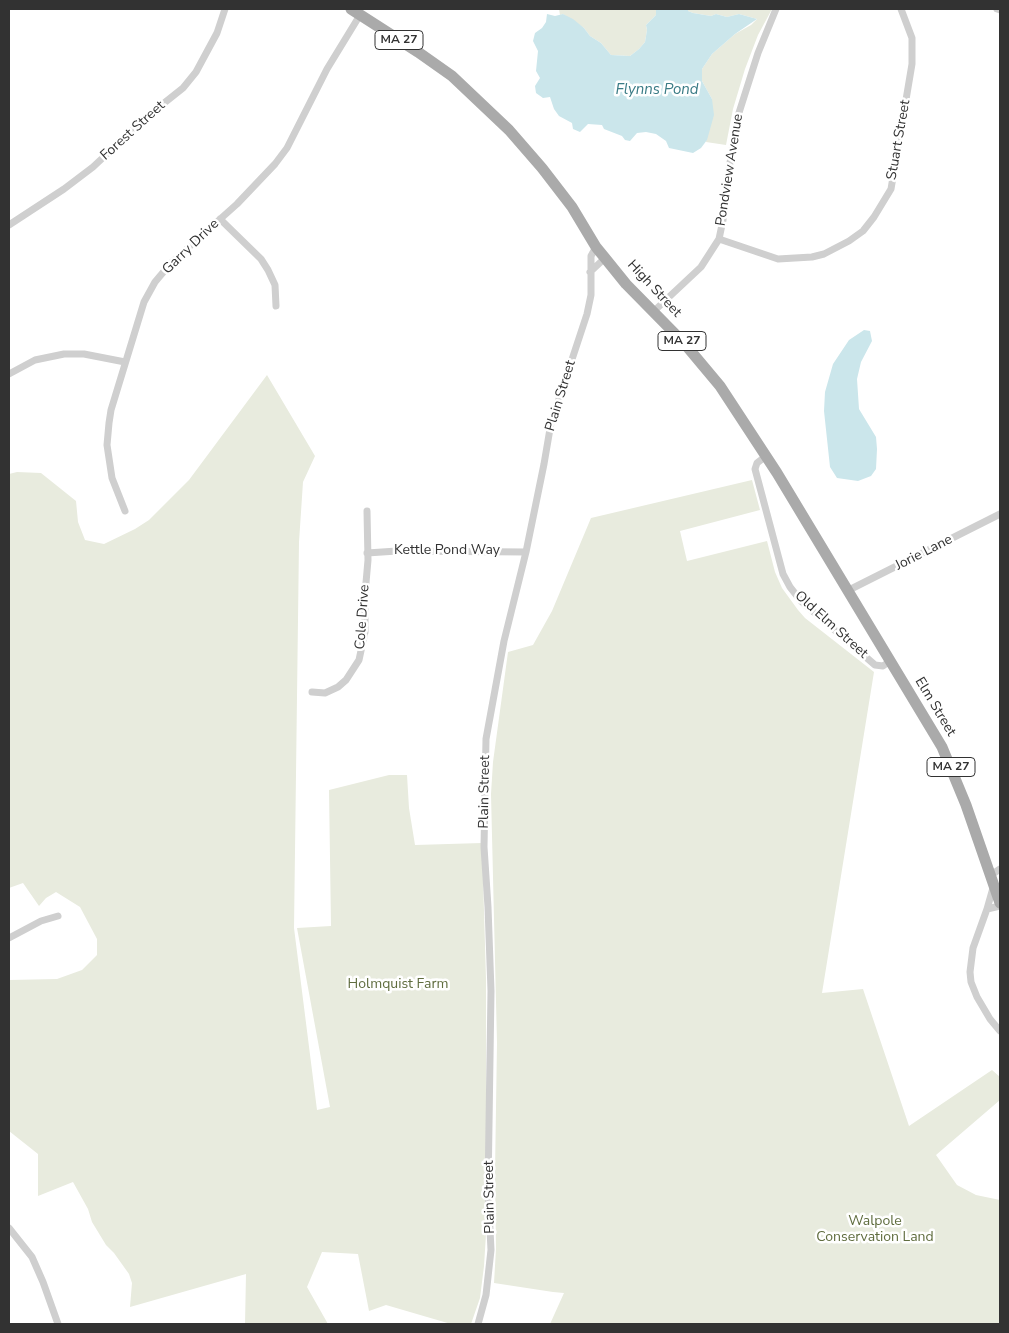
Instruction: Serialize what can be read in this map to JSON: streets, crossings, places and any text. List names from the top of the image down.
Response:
{
  "streets": {
    "main road": ["MA 27", "High Street", "Elm Street"],
    "street": [
      "Forest Street",
      "Stuart Street",
      "Pondview Avenue",
      "Garry Drive",
      "Plain Street",
      "Kettle Pond Way",
      "Jorie Lane",
      "Cole Drive",
      "Old Elm Street"
    ]
  },
  "crossings": [
    ["Stuart Street", "Pondview Avenue"],
    ["Pondview Avenue", "High Street"],
    ["Garry Drive", "High Street"],
    ["High Street", "Plain Street"],
    ["High Street", "Jorie Lane"],
    ["High Street", "Old Elm Street"],
    ["High Street", "Elm Street"],
    ["Plain Street", "Kettle Pond Way"],
    ["Kettle Pond Way", "Cole Drive"],
    ["Old Elm Street", "Elm Street"]
  ],
  "water": ["Flynns Pond"],
  "parks": ["Holmquist Farm", "Walpole Conservation Land"]
}
